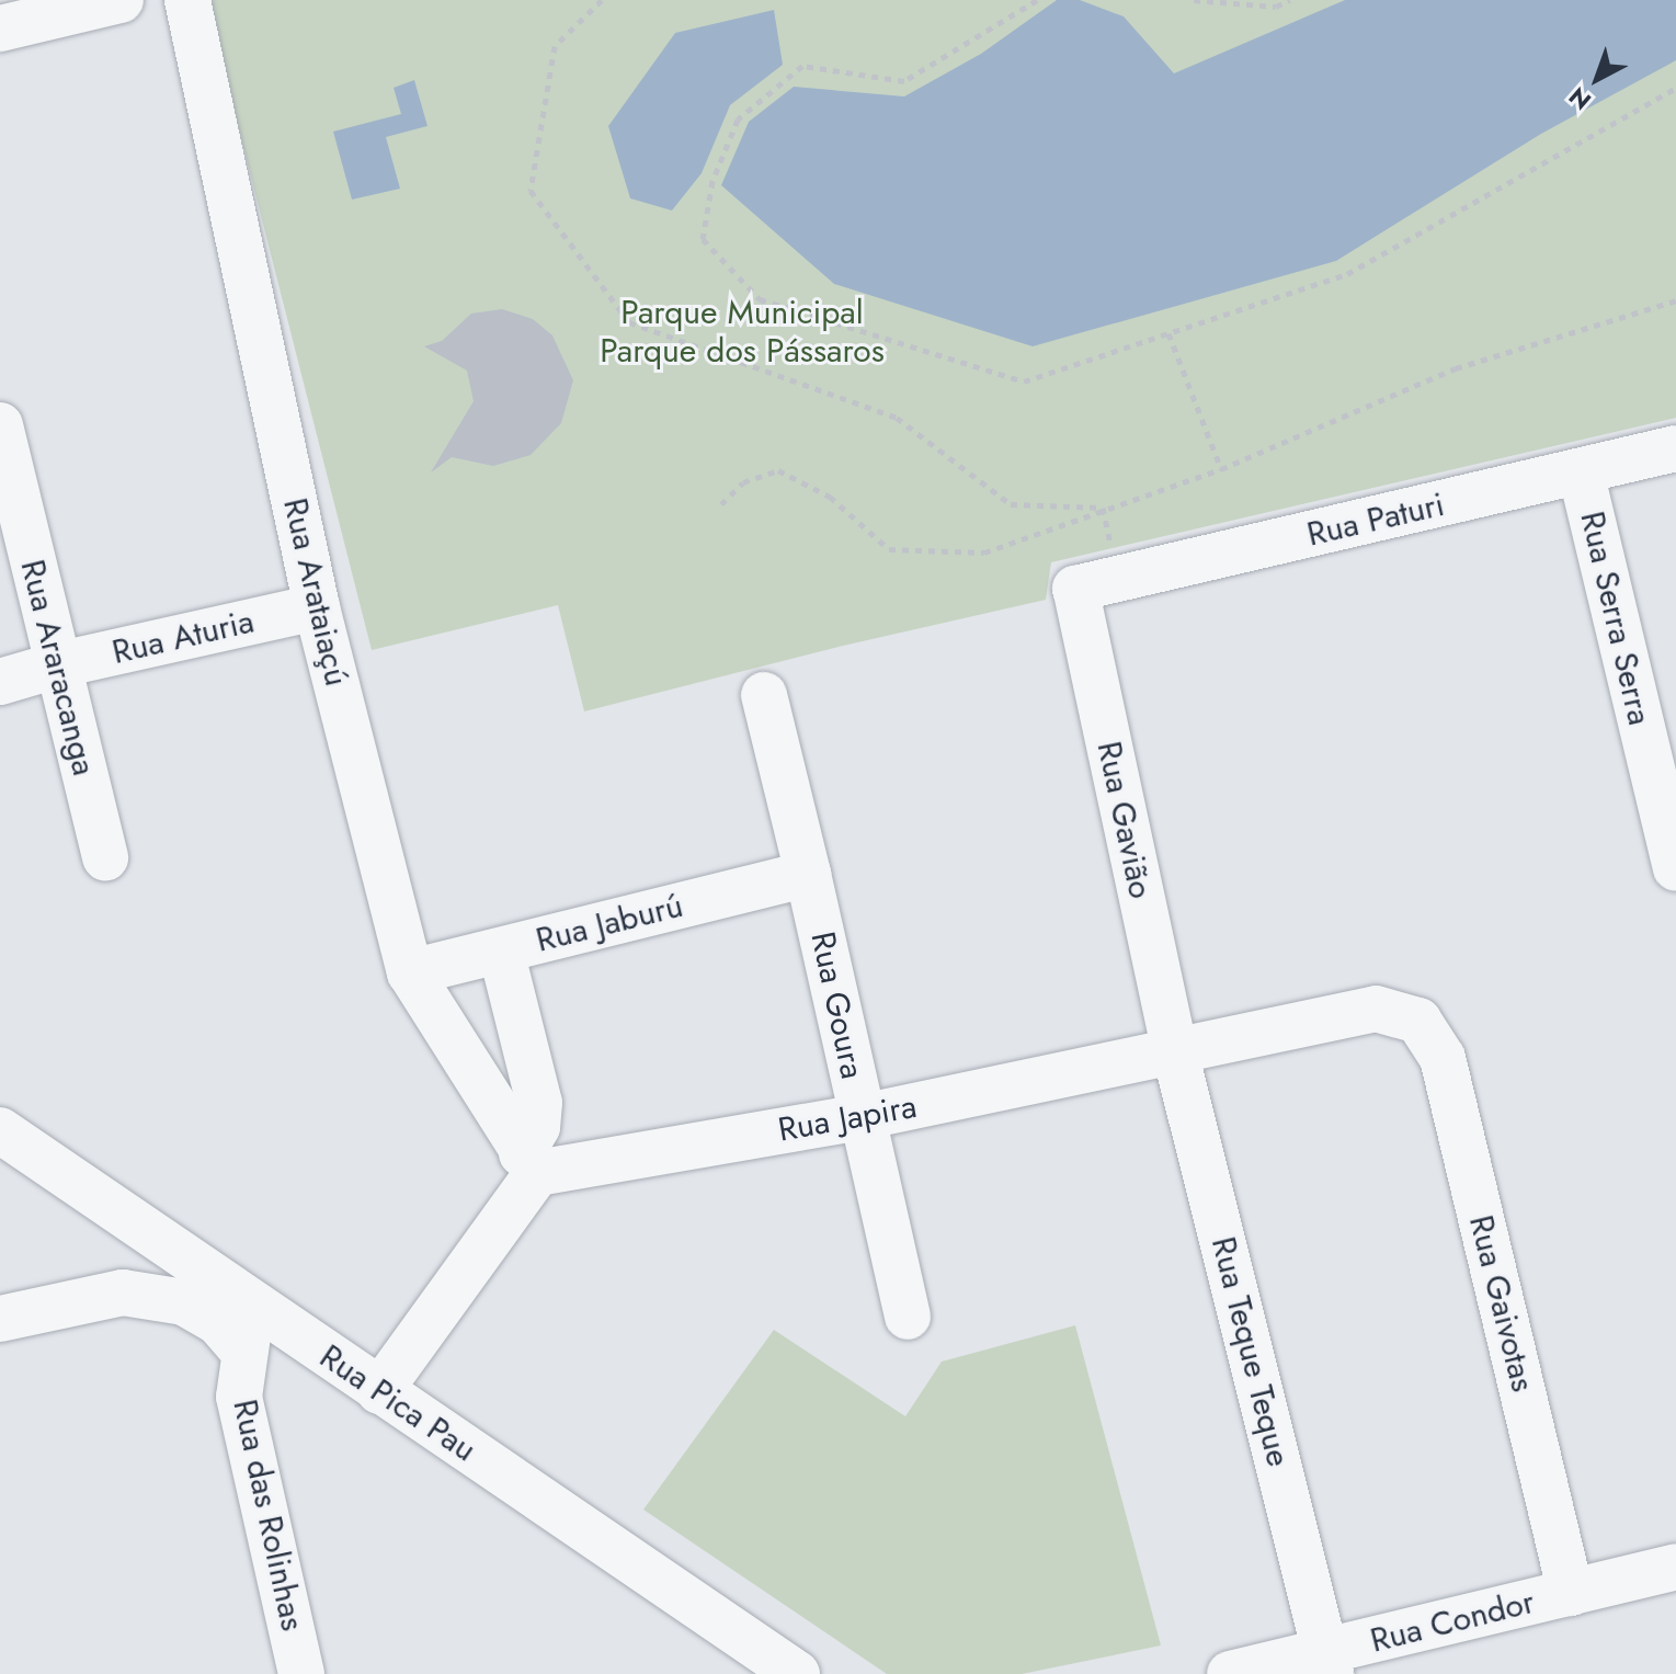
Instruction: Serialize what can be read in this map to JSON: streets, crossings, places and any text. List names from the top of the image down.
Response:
{
  "streets": {
    "street": [
      "Rua Paturi",
      "Rua Arataiaçú",
      "Rua Serra Serra",
      "Rua Aturia",
      "Rua Araracanga",
      "Rua Gavião",
      "Rua Jaburú",
      "Rua Goura",
      "Rua Japira",
      "Rua Gaivotas",
      "Rua Teque Teque",
      "Rua Pica Pau",
      "Rua das Rolinhas",
      "Rua Condor"
    ]
  },
  "crossings": [
    ["Rua Paturi", "Rua Serra Serra"],
    ["Rua Paturi", "Rua Gavião"],
    ["Rua Arataiaçú", "Rua Aturia"],
    ["Rua Arataiaçú", "Rua Jaburú"],
    ["Rua Arataiaçú", "Rua Japira"],
    ["Rua Aturia", "Rua Araracanga"],
    ["Rua Gavião", "Rua Japira"],
    ["Rua Gavião", "Rua Teque Teque"],
    ["Rua Jaburú", "Rua Goura"],
    ["Rua Goura", "Rua Japira"],
    ["Rua Japira", "Rua Gaivotas"],
    ["Rua Japira", "Rua Teque Teque"],
    ["Rua Gaivotas", "Rua Condor"],
    ["Rua Teque Teque", "Rua Condor"],
    ["Rua Pica Pau", "Rua das Rolinhas"]
  ],
  "parks": ["Parque Municipal Parque dos Pássaros"],
  "north": "bottom left"
}
